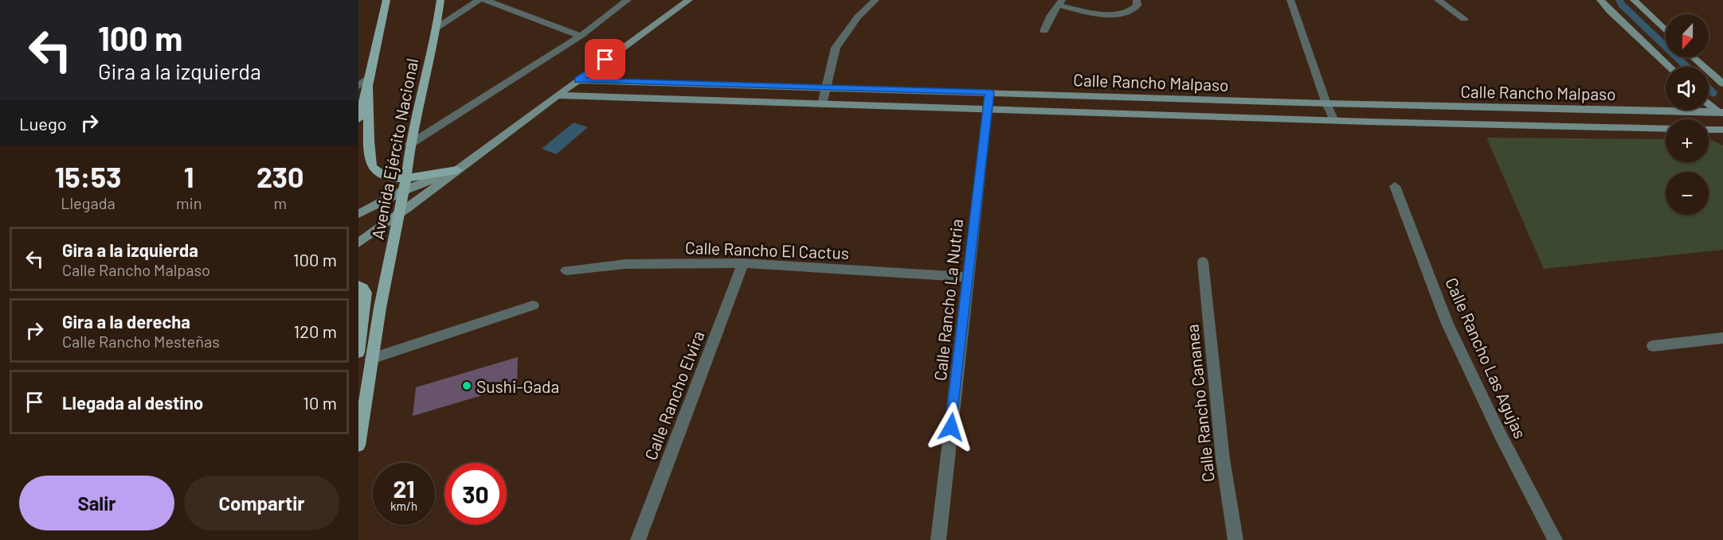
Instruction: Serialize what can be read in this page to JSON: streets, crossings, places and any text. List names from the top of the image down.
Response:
{
  "streets": {
    "main road": ["Avenida Ejército Nacional"],
    "street": [
      "Calle Rancho Malpaso",
      "Calle Rancho El Cactus",
      "Calle Rancho La Nutria",
      "Calle Rancho Las Agujas",
      "Calle Rancho Elvira",
      "Calle Rancho Cananea"
    ]
  },
  "crossings": [
    ["Calle Rancho Malpaso", "Calle Rancho La Nutria"],
    ["Calle Rancho El Cactus", "Calle Rancho La Nutria"],
    ["Calle Rancho El Cactus", "Calle Rancho Elvira"]
  ],
  "places": ["Sushi-Gada"],
  "north": "bottom",
  "page": {
    "turn": ["100 m", "Gira a la izquierda"],
    "map_buttons": ["+", "−"],
    "then": "Luego",
    "eta": [
      "15:53",
      "Llegada",
      "1",
      "min",
      "230",
      "m"
    ],
    "list": [
      {
        "name": "Gira a la izquierda",
        "note": "Calle Rancho Malpaso",
        "value": "100 m"
      },
      {
        "name": "Gira a la derecha",
        "note": "Calle Rancho Mesteñas",
        "value": "120 m"
      },
      {
        "name": "Llegada al destino",
        "value": "10 m"
      }
    ],
    "speed": "21 km/h",
    "limit": "30",
    "buttons": ["Salir", "Compartir"]
  }
}
